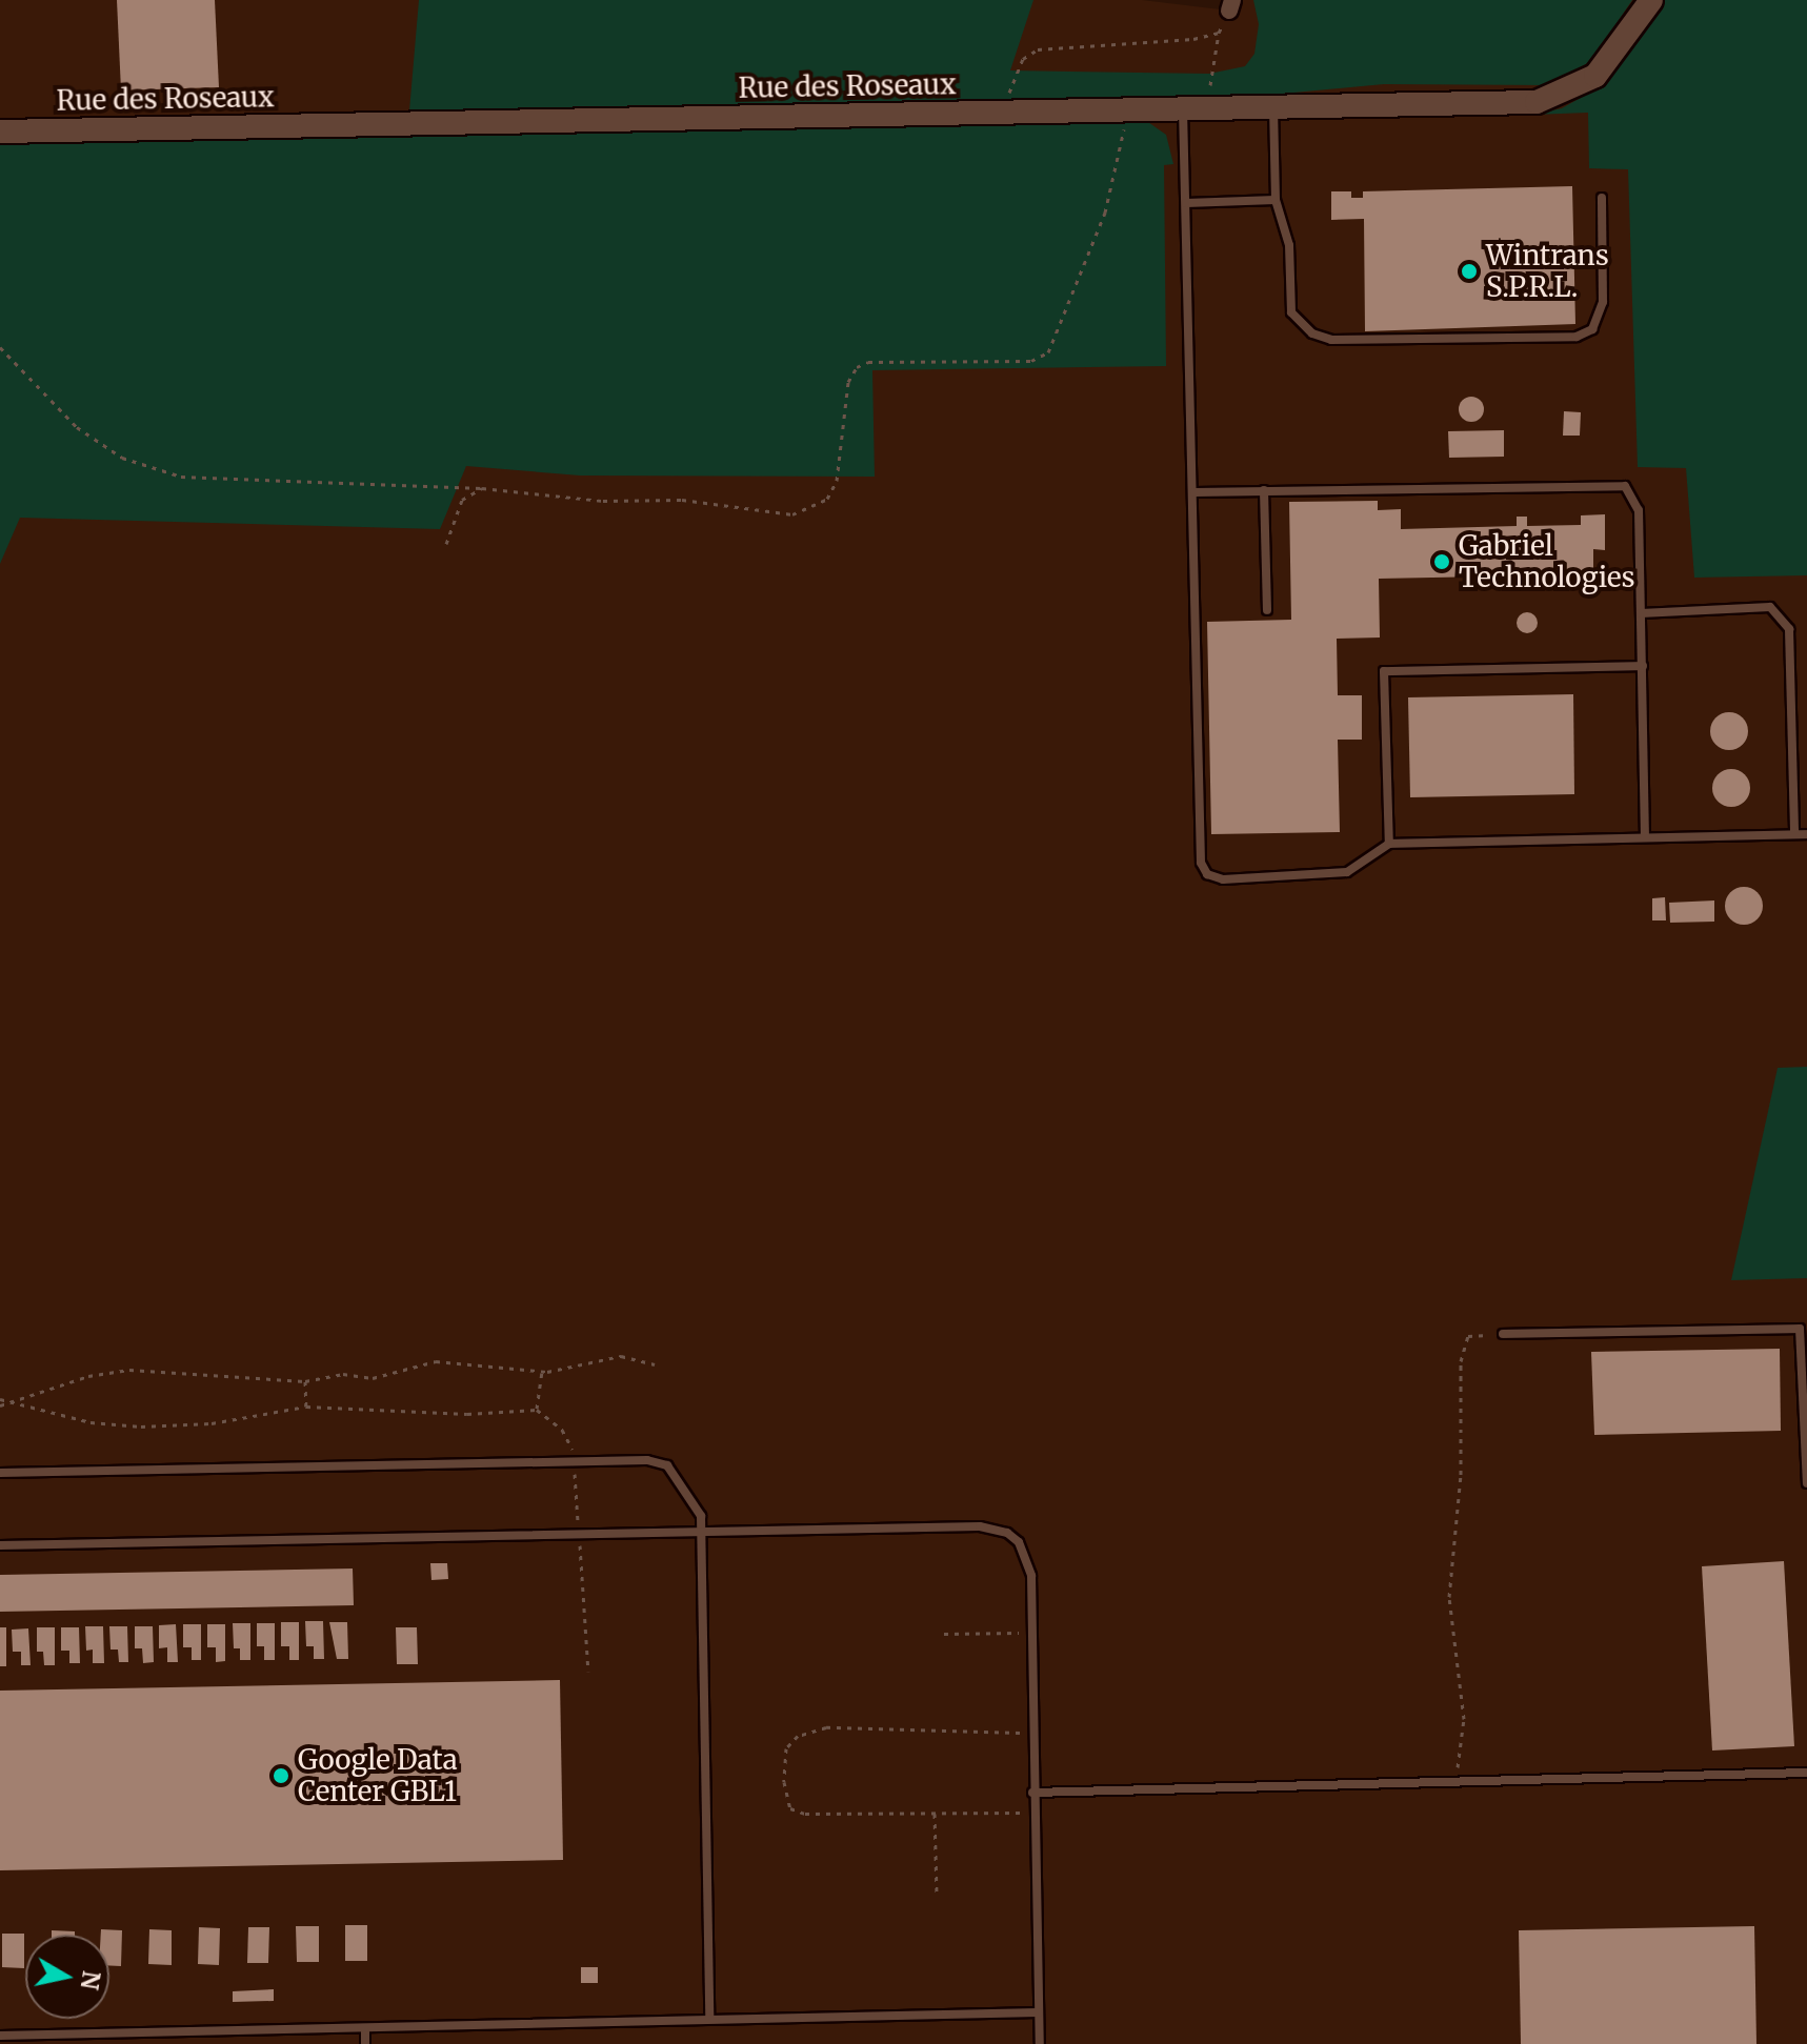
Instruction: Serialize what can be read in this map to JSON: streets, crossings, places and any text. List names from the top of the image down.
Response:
{
  "streets": {
    "street": ["Rue des Roseaux"]
  },
  "places": ["Wintrans S.P.R.L.", "Gabriel Technologies", "Google Data Center GBL1"],
  "north": "right"
}
